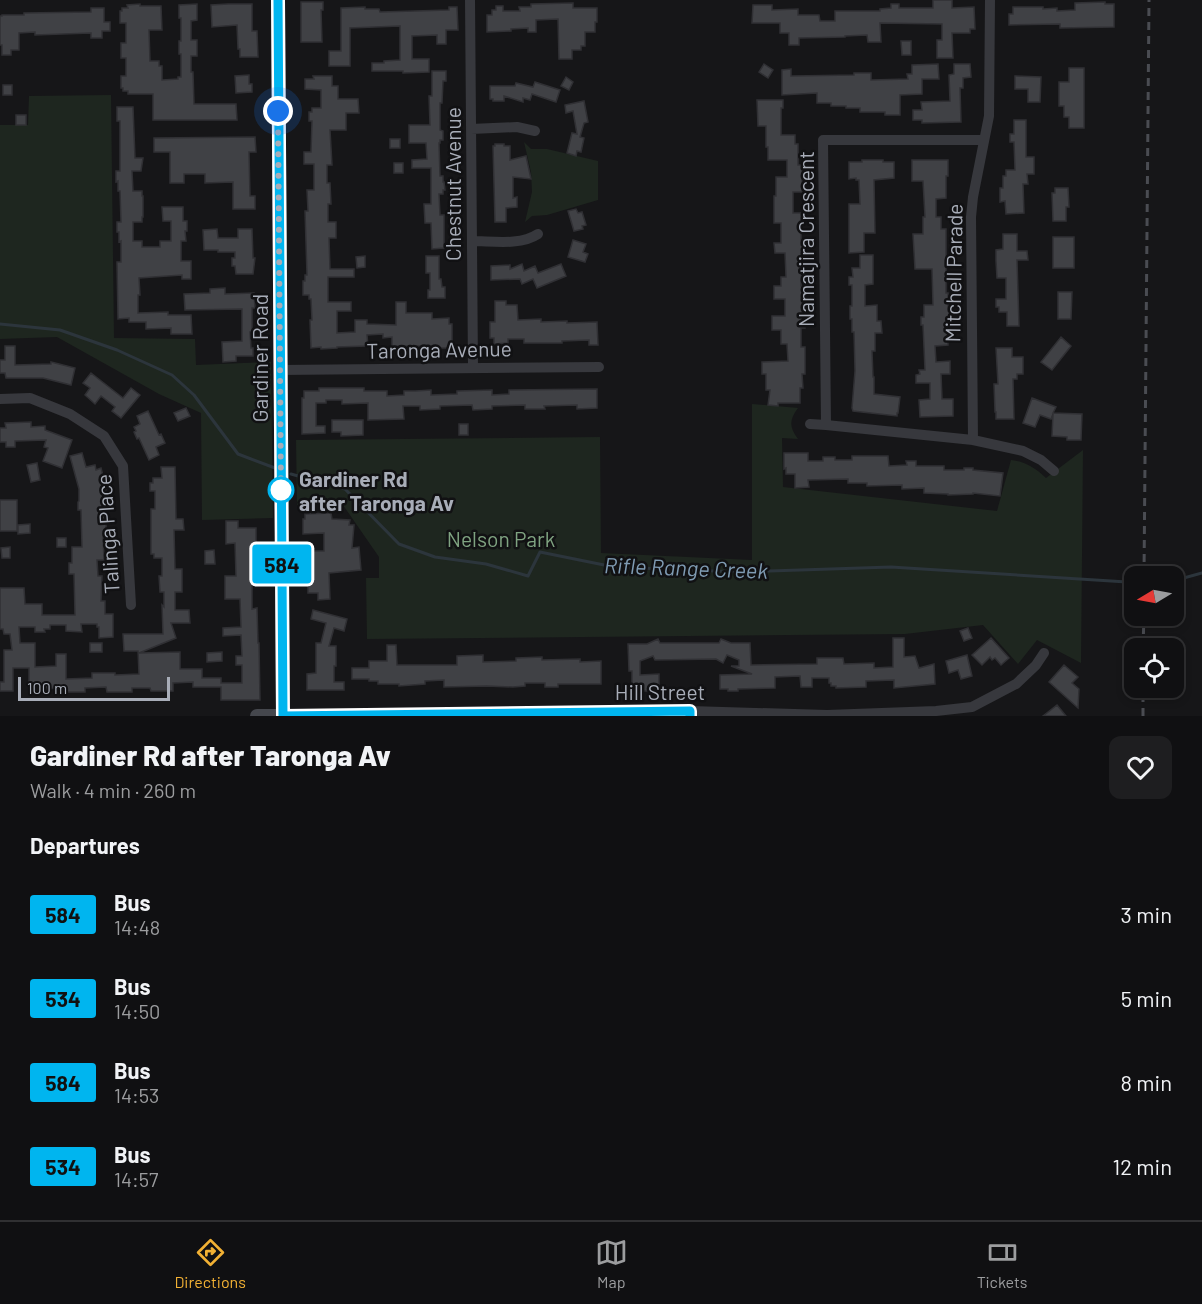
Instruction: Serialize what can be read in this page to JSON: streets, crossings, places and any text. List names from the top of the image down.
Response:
{
  "streets": {
    "street": [
      "Chestnut Avenue",
      "Namatjira Crescent",
      "Mitchell Parade",
      "Taronga Avenue",
      "Gardiner Road",
      "Talinga Place",
      "Hill Street"
    ]
  },
  "crossings": [
    ["Chestnut Avenue", "Taronga Avenue"],
    ["Namatjira Crescent", "Mitchell Parade"],
    ["Taronga Avenue", "Gardiner Road"],
    ["Gardiner Road", "Hill Street"]
  ],
  "water": ["Rifle Range Creek"],
  "parks": ["Nelson Park"],
  "places": ["Gardiner Rd after Taronga Av"],
  "lines": ["bus line 584"],
  "scale_bar": "100 m",
  "north": "left",
  "page": {
    "on_map": "584",
    "scale": "100 m",
    "heading": [
      ["Gardiner Rd after Taronga Av", "Walk · 4 min · 260 m"],
      "Departures"
    ],
    "list": [
      {
        "mark": "584",
        "name": "Bus",
        "note": "14:48",
        "value": "3 min"
      },
      {
        "mark": "534",
        "name": "Bus",
        "note": "14:50",
        "value": "5 min"
      },
      {
        "mark": "584",
        "name": "Bus",
        "note": "14:53",
        "value": "8 min"
      },
      {
        "mark": "534",
        "name": "Bus",
        "note": "14:57",
        "value": "12 min"
      }
    ],
    "tabs": ["Directions", "Map", "Tickets"]
  }
}
